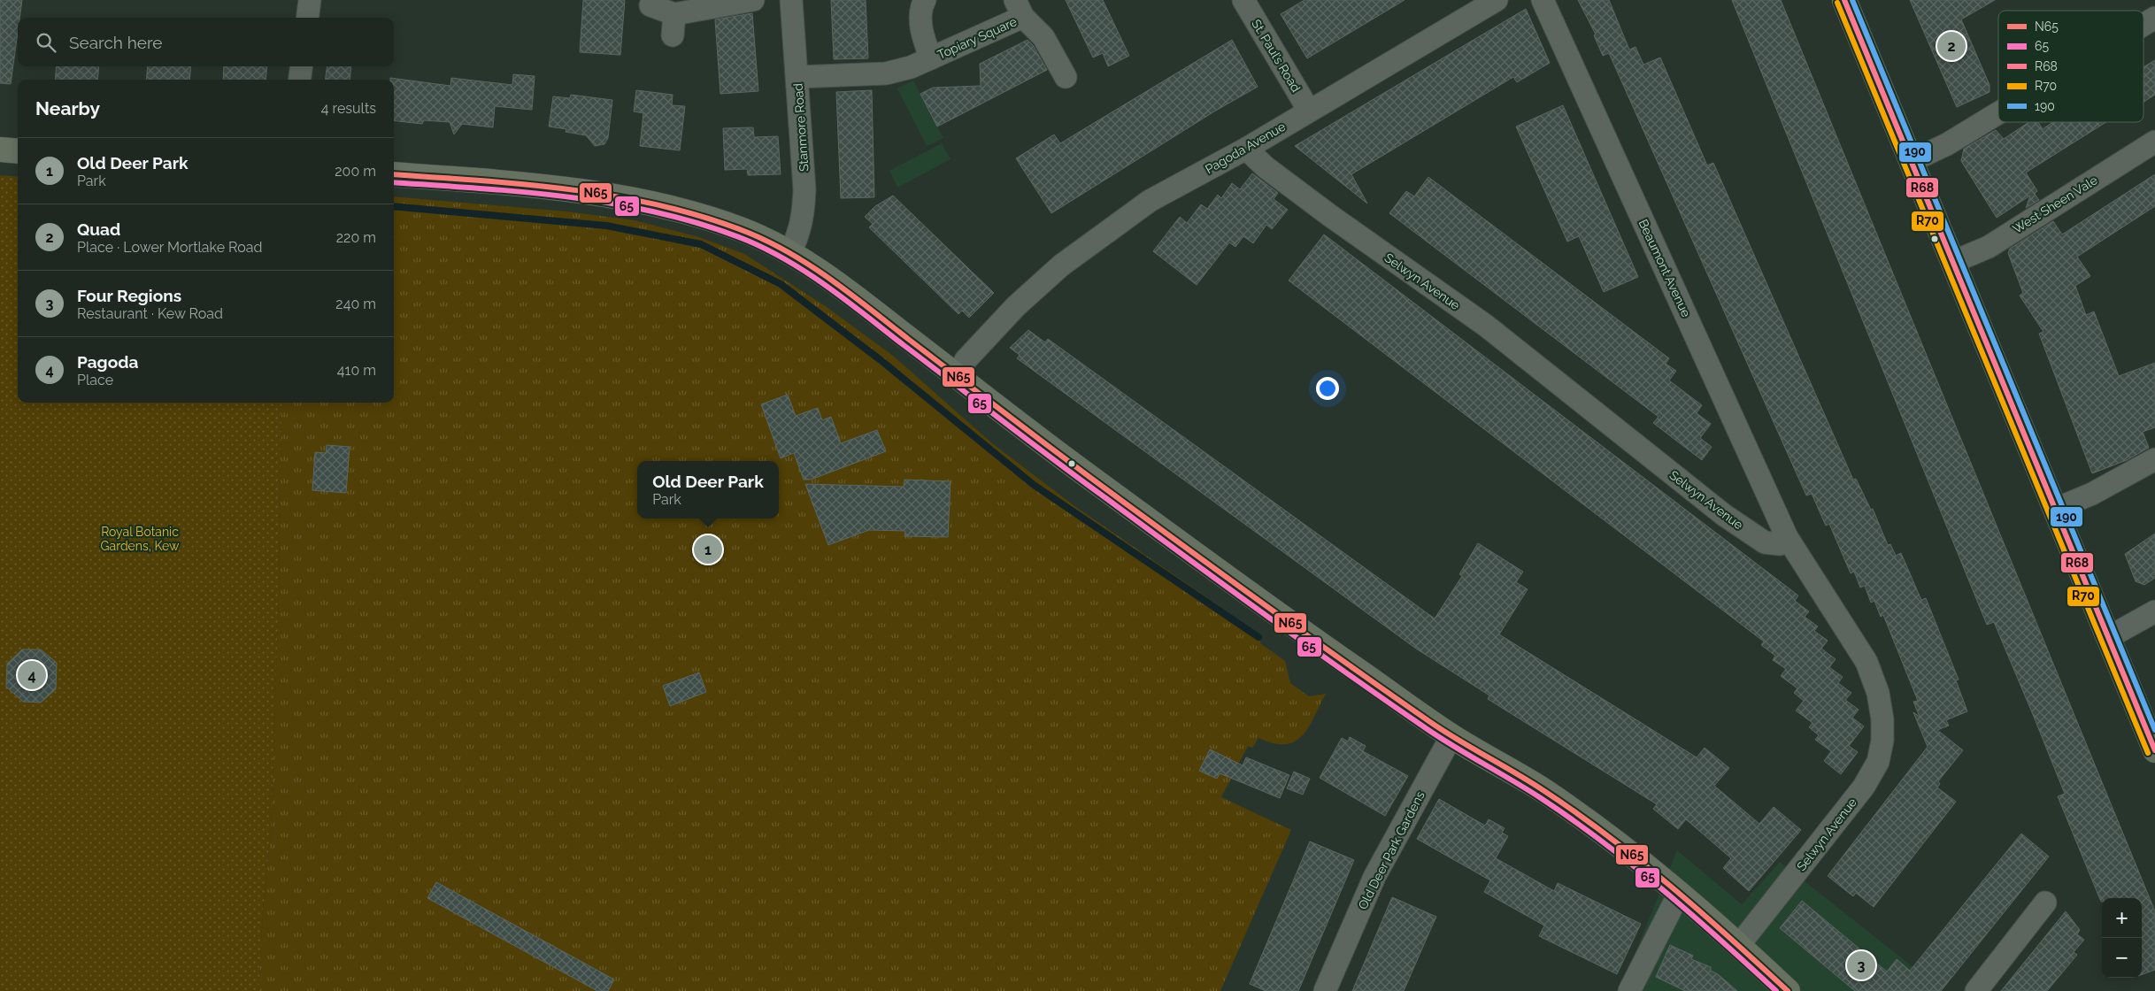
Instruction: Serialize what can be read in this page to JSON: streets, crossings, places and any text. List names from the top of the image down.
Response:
{
  "streets": {
    "street": [
      "Topiary Square",
      "St. Paul’s Road",
      "Stanmore Road",
      "Pagoda Avenue",
      "West Sheen Vale",
      "Beaumont Avenue",
      "Selwyn Avenue",
      "Old Deer Park Gardens"
    ]
  },
  "crossings": [
    ["Topiary Square", "Stanmore Road"],
    ["St. Paul’s Road", "Pagoda Avenue"],
    ["Pagoda Avenue", "Selwyn Avenue"],
    ["Beaumont Avenue", "Selwyn Avenue"]
  ],
  "parks": ["Royal Botanic Gardens, Kew"],
  "lines": [
    "transit line R68",
    "transit line 190",
    "transit line R70",
    "transit line N65",
    "transit line 65"
  ],
  "legend": [
    "N65",
    "65",
    "R68",
    "R70",
    "190"
  ],
  "page": {
    "search": "Search here",
    "pins": [
      "2",
      "1",
      "4",
      "3"
    ],
    "heading": ["Nearby", "4 results"],
    "list": [
      {
        "mark": "1",
        "name": "Old Deer Park",
        "note": "Park",
        "value": "200 m"
      },
      {
        "mark": "2",
        "name": "Quad",
        "note": "Place · Lower Mortlake Road",
        "value": "220 m"
      },
      {
        "mark": "3",
        "name": "Four Regions",
        "note": "Restaurant · Kew Road",
        "value": "240 m"
      },
      {
        "mark": "4",
        "name": "Pagoda",
        "note": "Place",
        "value": "410 m"
      }
    ],
    "popup": ["Old Deer Park", "Park"],
    "map_buttons": ["+", "−"]
  }
}
